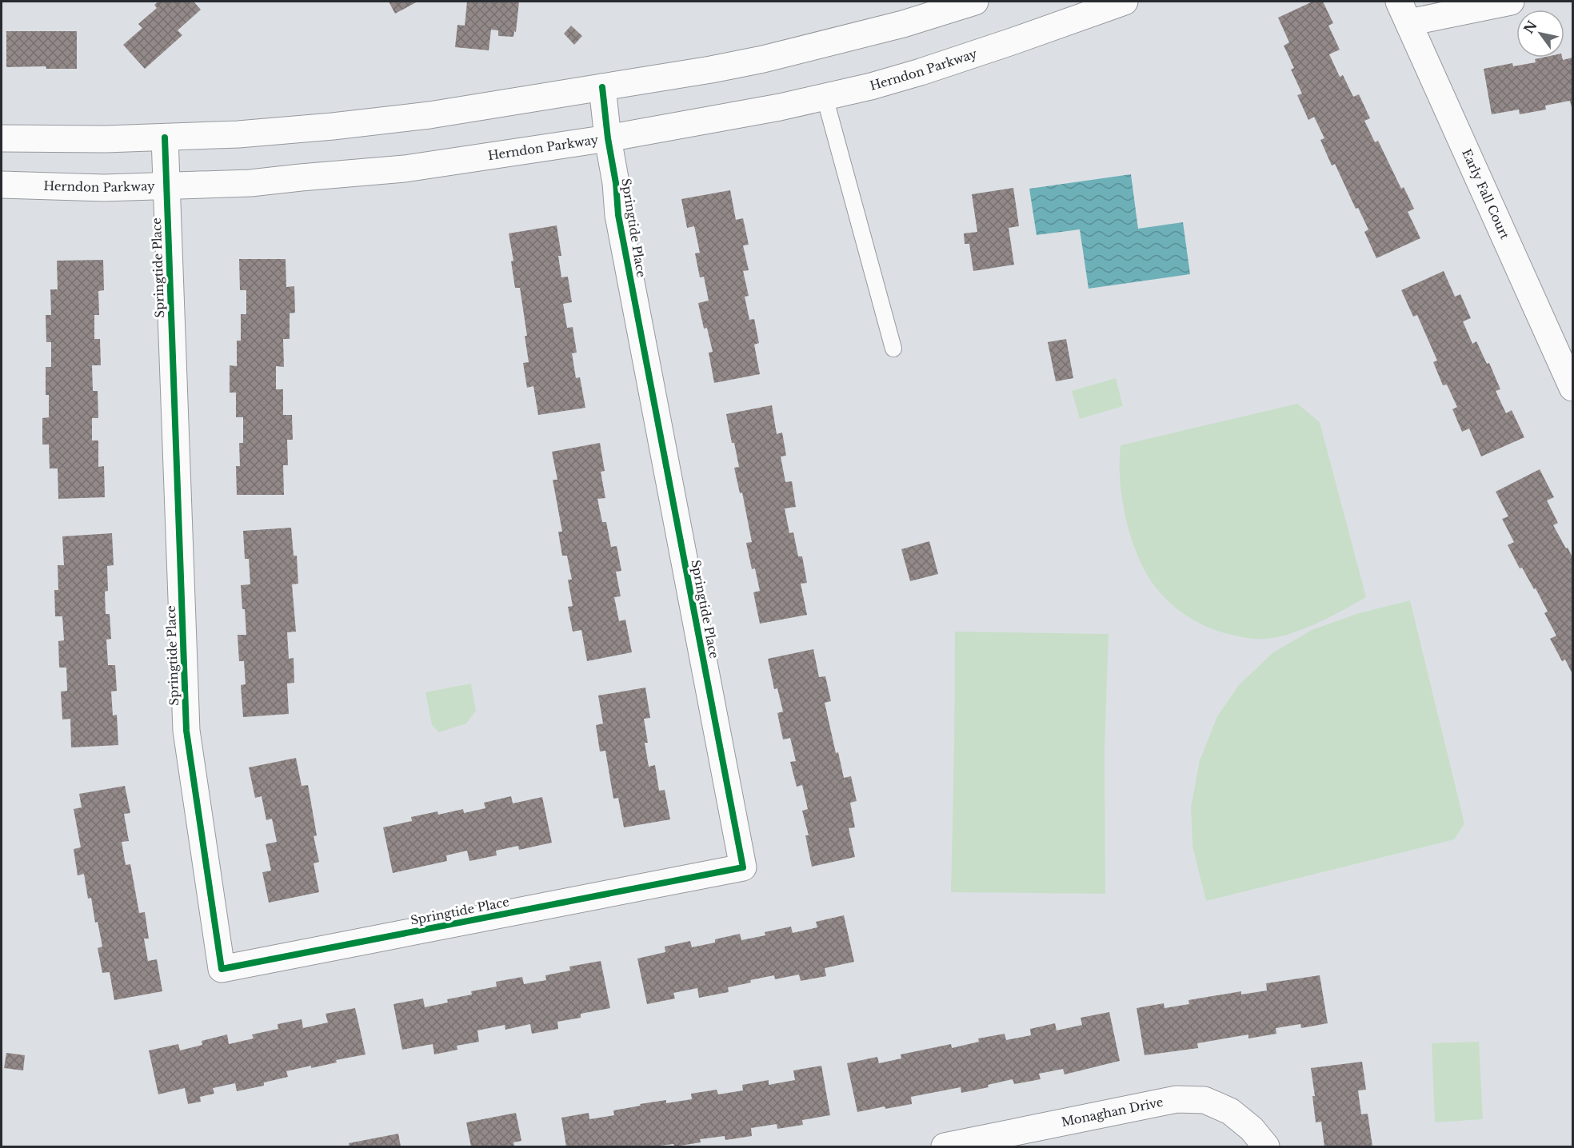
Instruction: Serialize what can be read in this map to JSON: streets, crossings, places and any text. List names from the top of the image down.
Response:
{
  "streets": {
    "street": [
      "Herndon Parkway",
      "Early Fall Court",
      "Springtide Place",
      "Monaghan Drive"
    ]
  },
  "crossings": [
    ["Herndon Parkway", "Springtide Place"]
  ],
  "north": "top left"
}
